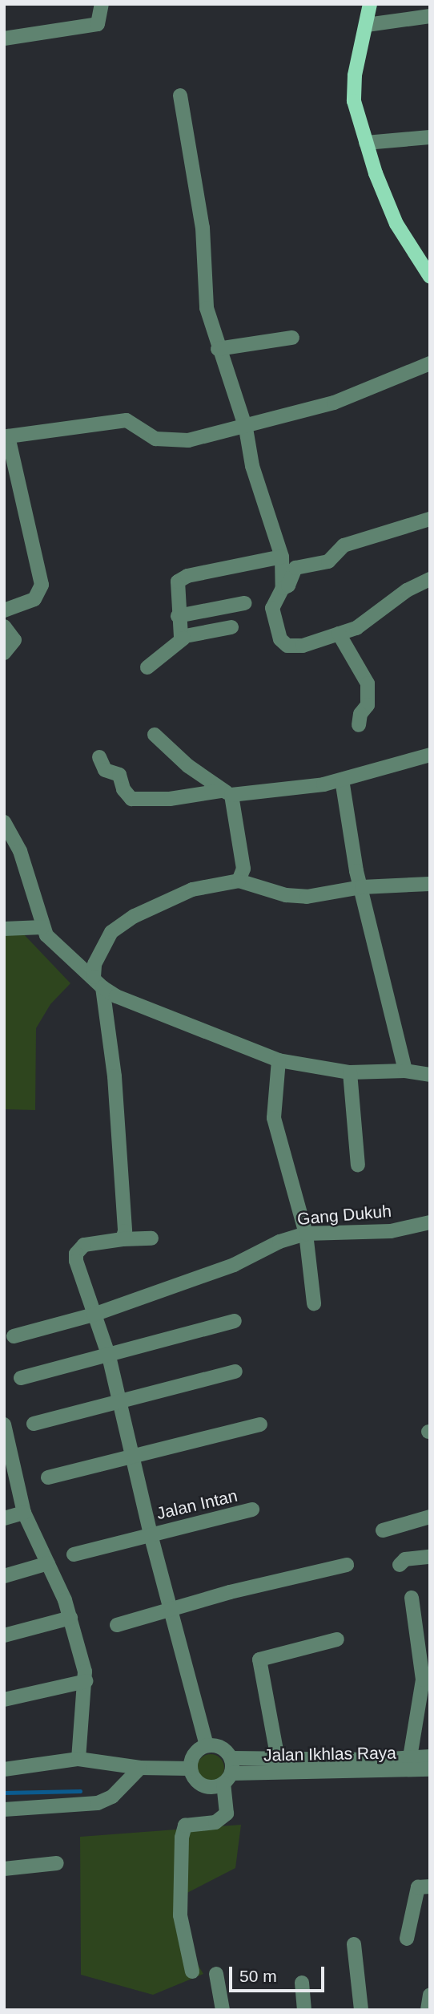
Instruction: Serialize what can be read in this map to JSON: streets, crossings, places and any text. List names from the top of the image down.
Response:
{
  "streets": {
    "street": ["Gang Dukuh", "Jalan Intan", "Jalan Ikhlas Raya"]
  },
  "scale_bar": "50 m"
}
